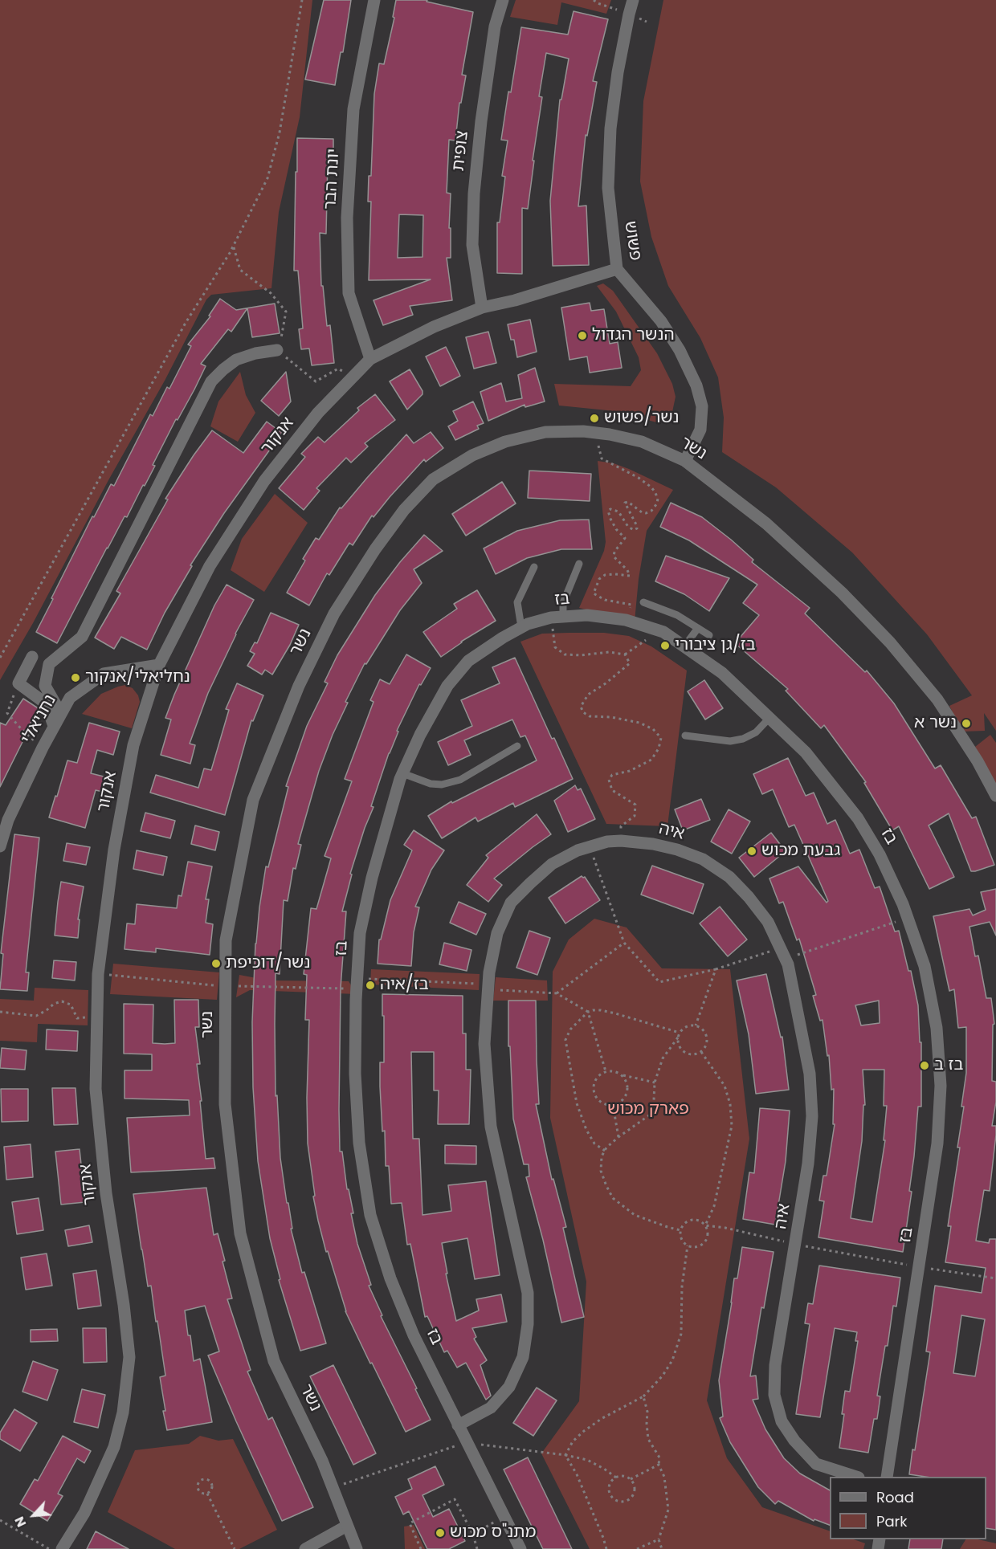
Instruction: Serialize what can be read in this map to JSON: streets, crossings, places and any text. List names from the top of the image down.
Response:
{
  "streets": {
    "street": [
      "צופית",
      "יונת הבר",
      "פשוש",
      "אנקור",
      "נשר",
      "בז",
      "נחניאלי",
      "איה"
    ]
  },
  "crossings": [
    ["צופית", "אנקור"],
    ["יונת הבר", "אנקור"],
    ["פשוש", "אנקור"],
    ["פשוש", "נשר"],
    ["אנקור", "נחניאלי"],
    ["בז", "איה"]
  ],
  "parks": ["פארק מכוש"],
  "places": [
    "הנשר הגדול",
    "נשר/פשוש",
    "בז/גן ציבורי",
    "נחליאלי/אנקור",
    "נשר א",
    "גבעת מכוש",
    "נשר/דוכיפת",
    "בז/איה",
    "בז ב",
    "מתנ\"ס מכוש"
  ],
  "legend": ["Road", "Park"],
  "north": "bottom left"
}
